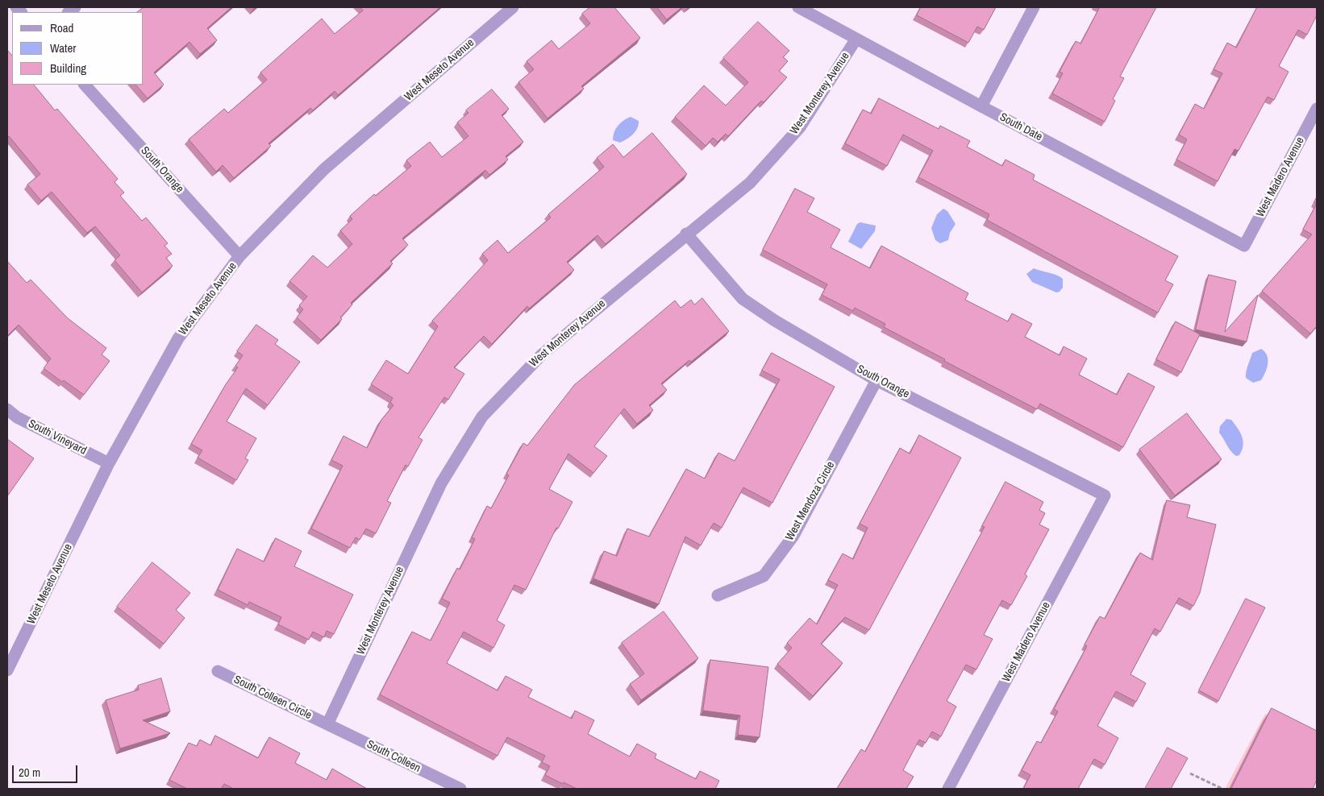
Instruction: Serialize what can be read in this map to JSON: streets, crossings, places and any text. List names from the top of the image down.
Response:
{
  "streets": {
    "street": [
      "West Meseto Avenue",
      "West Monterey Avenue",
      "South Date",
      "South Orange",
      "West Madero Avenue",
      "South Vineyard",
      "West Mendoza Circle",
      "South Colleen Circle",
      "South Colleen"
    ]
  },
  "crossings": [
    ["West Meseto Avenue", "South Orange"],
    ["West Meseto Avenue", "South Vineyard"],
    ["West Monterey Avenue", "South Date"],
    ["West Monterey Avenue", "South Orange"],
    ["West Monterey Avenue", "South Colleen Circle"],
    ["West Monterey Avenue", "South Colleen"],
    ["South Date", "West Madero Avenue"],
    ["South Orange", "West Madero Avenue"],
    ["South Orange", "West Mendoza Circle"],
    ["South Colleen Circle", "South Colleen"]
  ],
  "legend": ["Road", "Water", "Building"],
  "scale_bar": "20 m"
}
